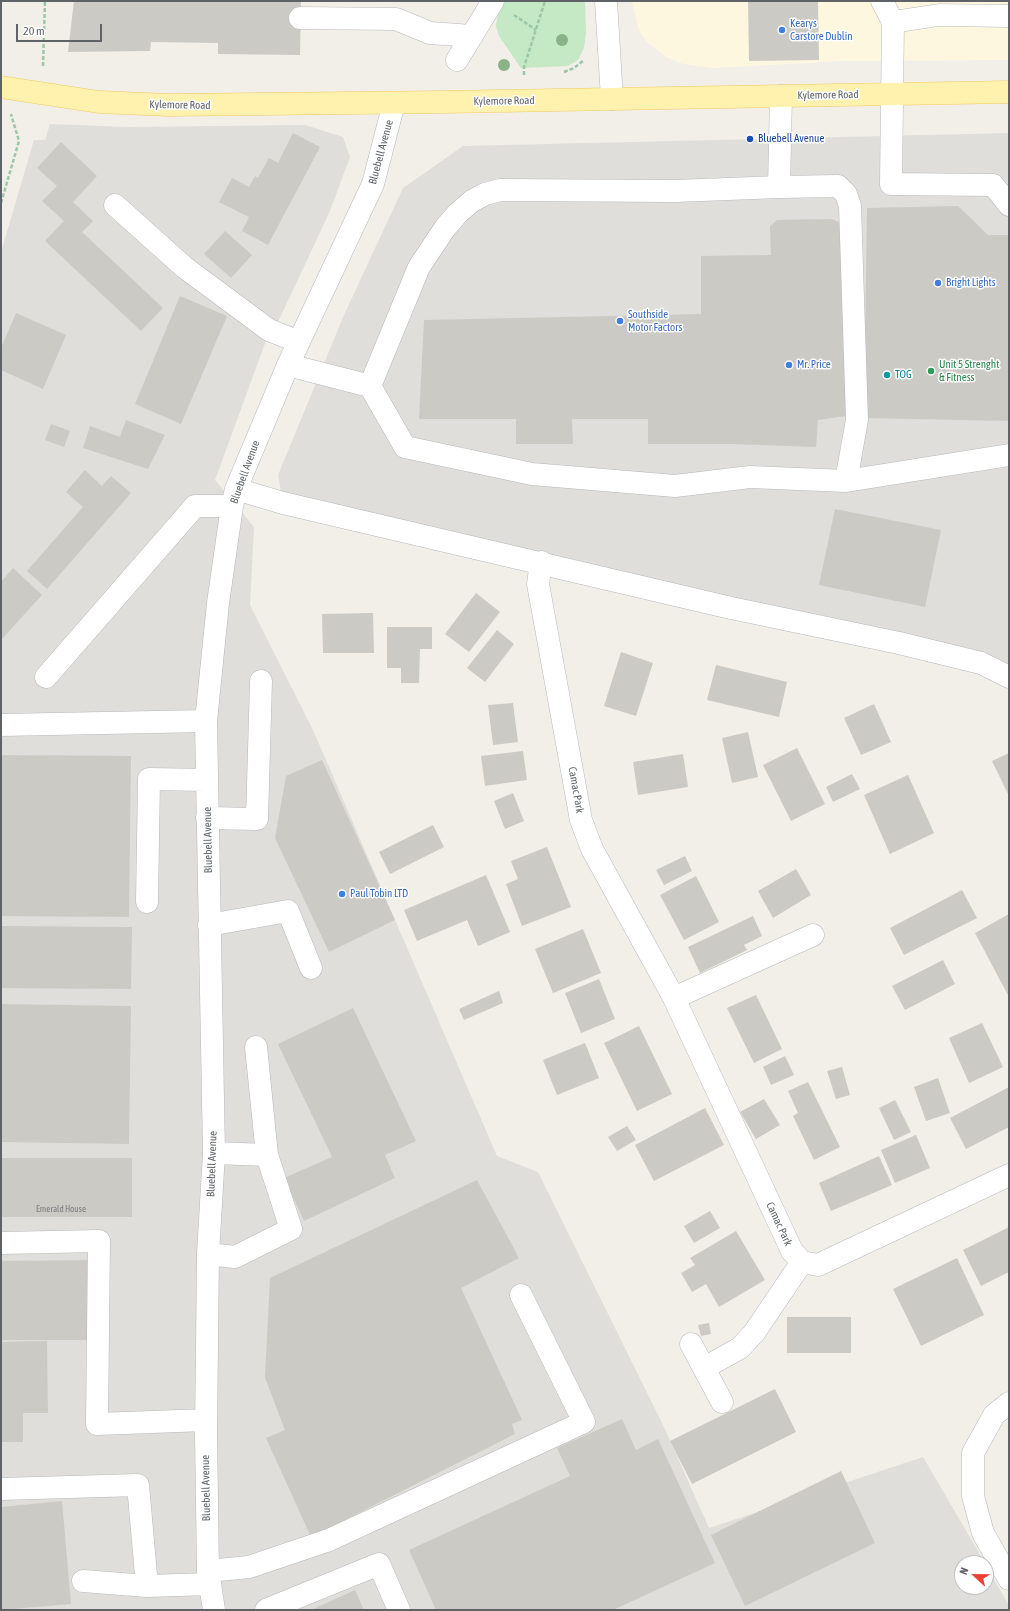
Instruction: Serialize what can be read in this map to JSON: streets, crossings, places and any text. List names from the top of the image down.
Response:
{
  "streets": {
    "main road": ["Kylemore Road"],
    "street": ["Bluebell Avenue", "Camac Park"]
  },
  "crossings": [
    ["Kylemore Road", "Bluebell Avenue"]
  ],
  "places": [
    "Kearys Carstore Dublin",
    "Bluebell Avenue",
    "Bright Lights",
    "Southside Motor Factors",
    "Mr. Price",
    "Unit 5 Strenght & Fitness",
    "TOG",
    "Paul Tobin LTD"
  ],
  "house_numbers": ["Emerald House"],
  "scale_bar": "20 m",
  "north": "left"
}
